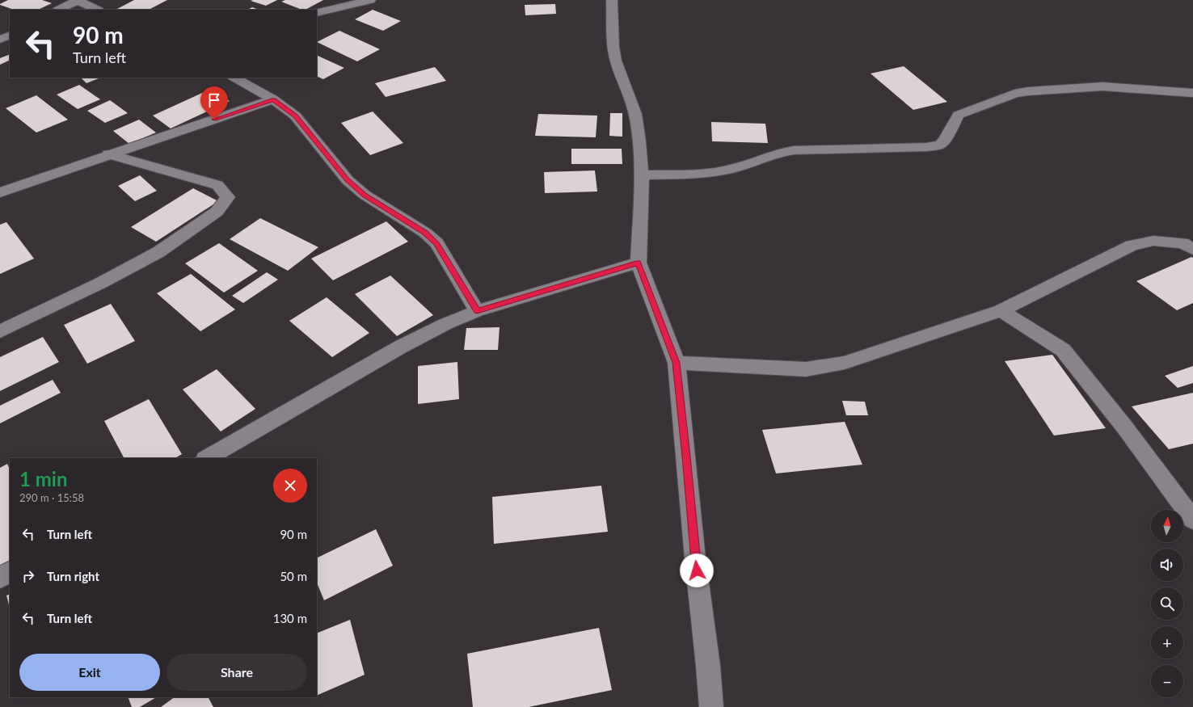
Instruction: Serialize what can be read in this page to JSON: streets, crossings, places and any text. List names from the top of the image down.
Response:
{
  "north": "top",
  "page": {
    "turn": ["90 m", "Turn left"],
    "heading": ["1 min", "290 m · 15:58"],
    "map_buttons": ["+", "−"],
    "list": [
      {
        "name": "Turn left",
        "value": "90 m"
      },
      {
        "name": "Turn right",
        "value": "50 m"
      },
      {
        "name": "Turn left",
        "value": "130 m"
      }
    ],
    "buttons": ["Exit", "Share"]
  }
}
